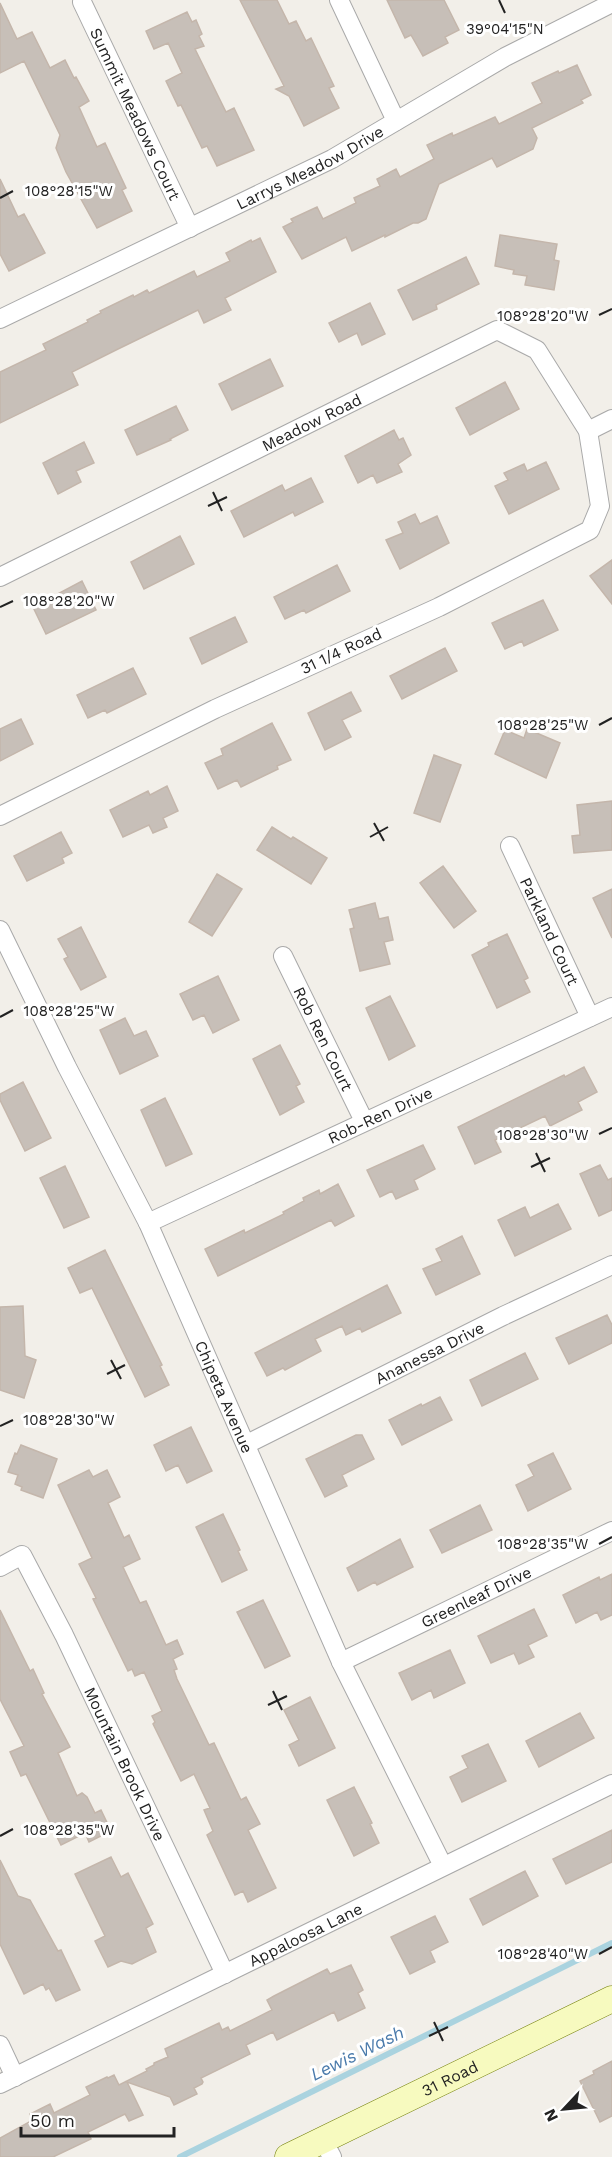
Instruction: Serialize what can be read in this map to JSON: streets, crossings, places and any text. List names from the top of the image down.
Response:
{
  "streets": {
    "street": [
      "Summit Meadows Court",
      "Larrys Meadow Drive",
      "Meadow Road",
      "31 1/4 Road",
      "Parkland Court",
      "Rob Ren Court",
      "Rob-Ren Drive",
      "Ananessa Drive",
      "Chipeta Avenue",
      "Greenleaf Drive",
      "Mountain Brook Drive",
      "Appaloosa Lane",
      "31 Road"
    ]
  },
  "crossings": [
    ["Summit Meadows Court", "Larrys Meadow Drive"],
    ["Meadow Road", "31 1/4 Road"],
    ["Parkland Court", "Rob-Ren Drive"],
    ["Rob Ren Court", "Rob-Ren Drive"],
    ["Rob-Ren Drive", "Chipeta Avenue"],
    ["Ananessa Drive", "Chipeta Avenue"],
    ["Chipeta Avenue", "Greenleaf Drive"],
    ["Chipeta Avenue", "Appaloosa Lane"],
    ["Mountain Brook Drive", "Appaloosa Lane"]
  ],
  "water": ["Lewis Wash"],
  "scale_bar": "50 m",
  "north": "bottom left",
  "coordinates": [
    "39°04'15\"N",
    "108°28'15\"W",
    "108°28'20\"W",
    "108°28'25\"W",
    "108°28'30\"W",
    "108°28'35\"W",
    "108°28'40\"W"
  ]
}
